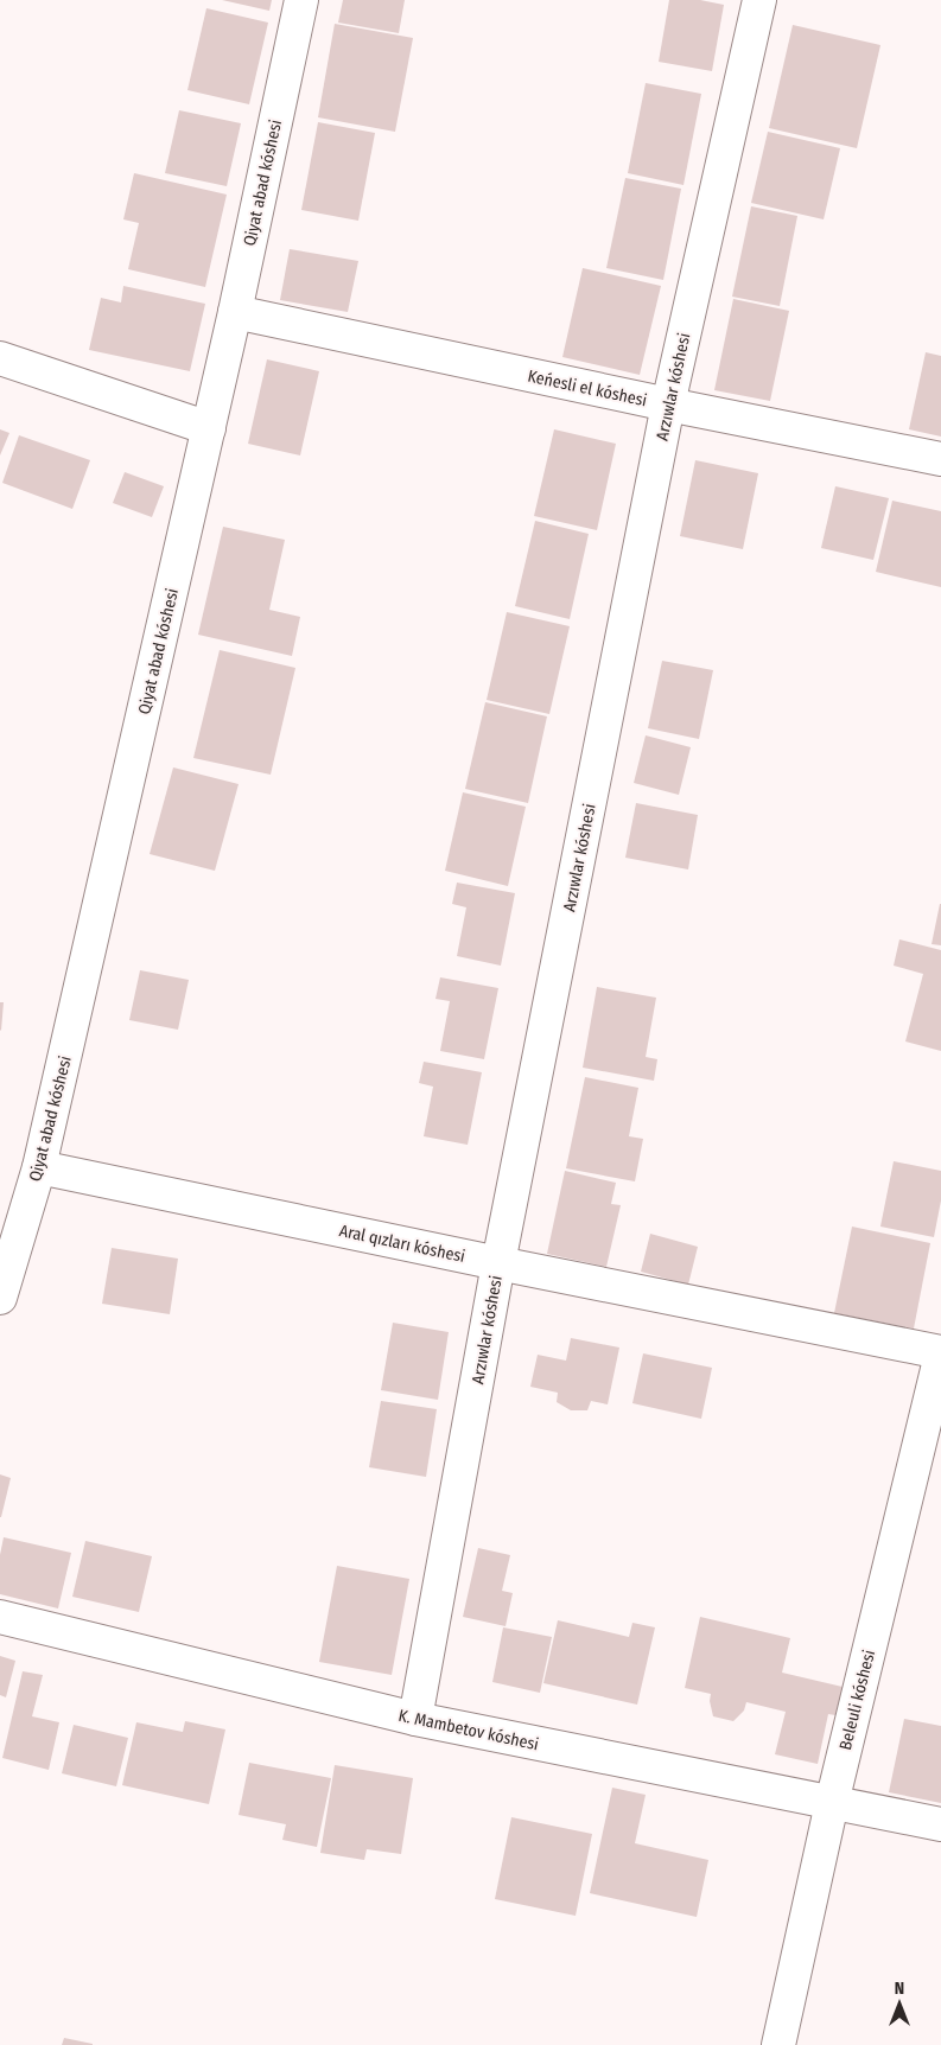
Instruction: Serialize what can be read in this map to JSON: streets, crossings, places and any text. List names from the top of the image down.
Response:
{
  "streets": {
    "street": [
      "Qiyat abad kóshesi",
      "Arzıwlar kóshesi",
      "Keńesli el kóshesi",
      "Aral qızları kóshesi",
      "Beleuli kóshesi",
      "K. Mambetov kóshesi"
    ]
  },
  "crossings": [
    ["Qiyat abad kóshesi", "Keńesli el kóshesi"],
    ["Qiyat abad kóshesi", "Aral qızları kóshesi"],
    ["Arzıwlar kóshesi", "Keńesli el kóshesi"],
    ["Arzıwlar kóshesi", "Aral qızları kóshesi"],
    ["Arzıwlar kóshesi", "K. Mambetov kóshesi"],
    ["Aral qızları kóshesi", "Beleuli kóshesi"],
    ["Beleuli kóshesi", "K. Mambetov kóshesi"]
  ],
  "north": "top"
}
